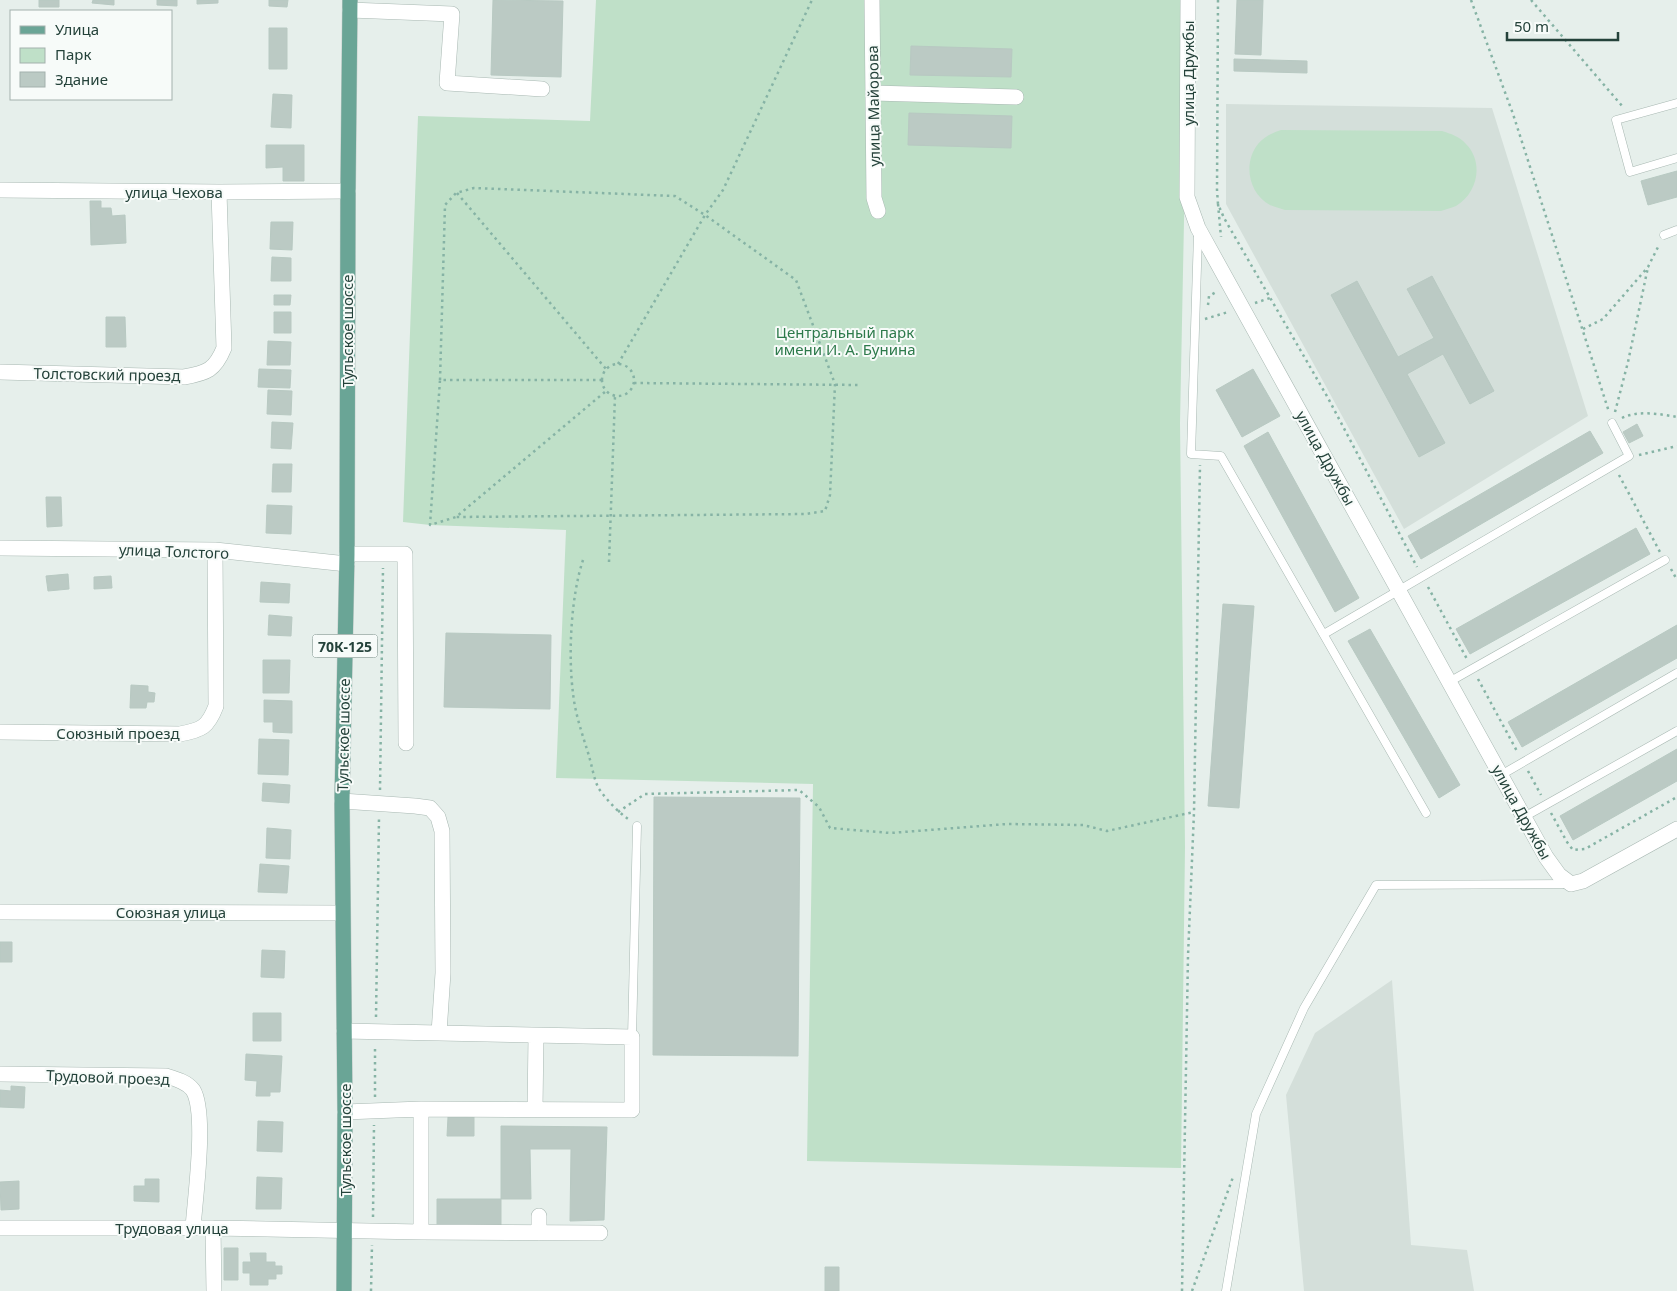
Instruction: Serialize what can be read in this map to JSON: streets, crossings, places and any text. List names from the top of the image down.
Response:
{
  "streets": {
    "main road": ["Тульское шоссе", "70К-125"],
    "street": [
      "улица Дружбы",
      "улица Майорова",
      "улица Чехова",
      "Толстовский проезд",
      "улица Толстого",
      "Союзный проезд",
      "Союзная улица",
      "Трудовой проезд",
      "Трудовая улица"
    ]
  },
  "crossings": [
    ["улица Чехова", "Тульское шоссе"],
    ["улица Чехова", "Толстовский проезд"],
    ["Тульское шоссе", "улица Толстого"],
    ["Тульское шоссе", "Союзная улица"],
    ["Тульское шоссе", "Трудовая улица"],
    ["улица Толстого", "Союзный проезд"],
    ["Трудовой проезд", "Трудовая улица"]
  ],
  "parks": ["Центральный парк имени И. А. Бунина"],
  "legend": ["Улица", "Парк", "Здание"],
  "scale_bar": "50 m"
}
